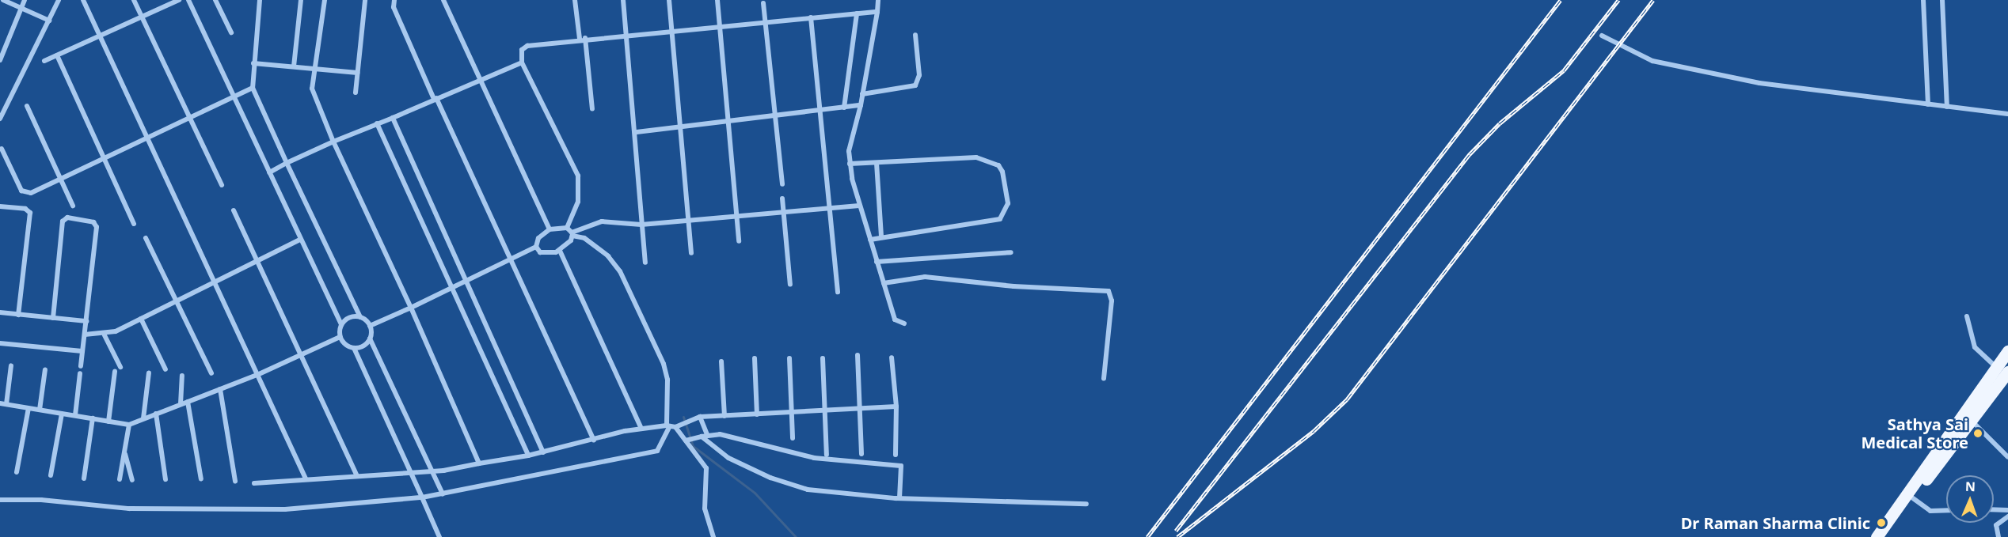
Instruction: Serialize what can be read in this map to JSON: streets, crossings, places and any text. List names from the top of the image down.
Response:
{
  "places": ["Sathya Sai Medical Store", "Dr Raman Sharma Clinic"],
  "north": "top"
}
